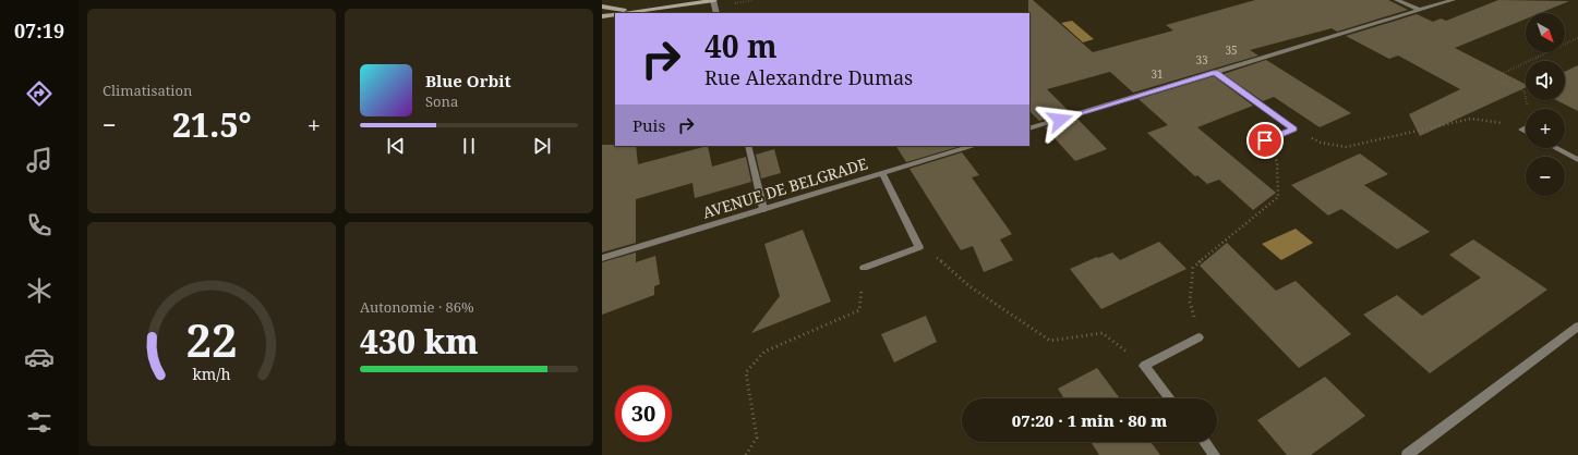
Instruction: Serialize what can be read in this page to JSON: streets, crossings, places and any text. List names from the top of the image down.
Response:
{
  "streets": {
    "street": ["AVENUE DE BELGRADE"]
  },
  "house_numbers": ["35", "33", "31"],
  "north": "bottom right",
  "page": {
    "tabs": "07:19",
    "tile": [
      "Climatisation",
      ["Autonomie · 86%", "430 km"]
    ],
    "map_buttons": ["+", "−"],
    "turn": ["40 m", "Rue Alexandre Dumas"],
    "song": ["Blue Orbit", "Sona"],
    "then": "Puis",
    "heat": ["−", "21.5°", "+"],
    "limit": "30",
    "trip": "07:20 · 1 min · 80 m",
    "gauge": ["22", "km/h"]
  }
}
